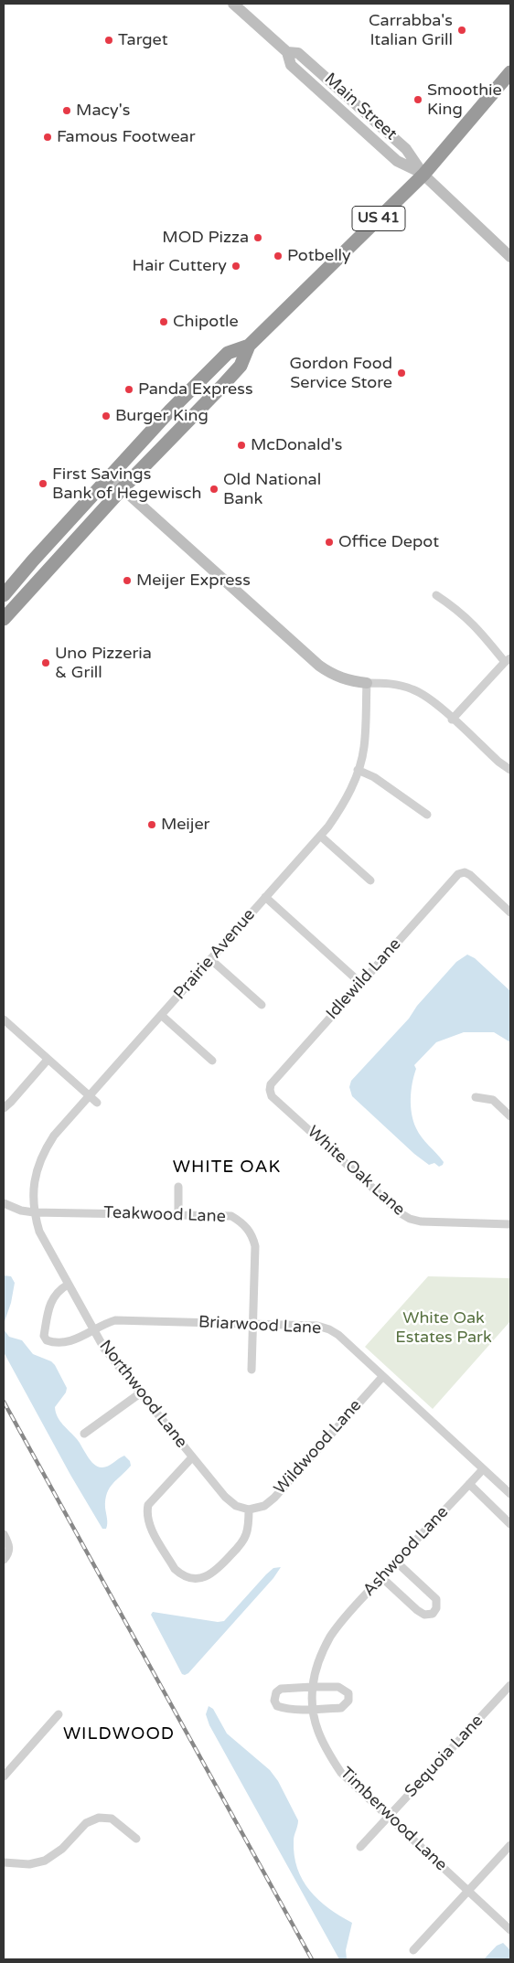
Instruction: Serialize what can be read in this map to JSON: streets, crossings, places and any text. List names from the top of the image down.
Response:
{
  "streets": {
    "highway": ["US 41"],
    "street": [
      "Main Street",
      "Prairie Avenue",
      "Idlewild Lane",
      "White Oak Lane",
      "Teakwood Lane",
      "Briarwood Lane",
      "Northwood Lane",
      "Wildwood Lane",
      "Ashwood Lane",
      "Sequoia Lane",
      "Timberwood Lane"
    ]
  },
  "crossings": [
    ["Main Street", "US 41"],
    ["Prairie Avenue", "Teakwood Lane"],
    ["Prairie Avenue", "Northwood Lane"],
    ["Idlewild Lane", "White Oak Lane"],
    ["Teakwood Lane", "Briarwood Lane"],
    ["Teakwood Lane", "Northwood Lane"],
    ["Briarwood Lane", "Northwood Lane"],
    ["Briarwood Lane", "Wildwood Lane"],
    ["Briarwood Lane", "Ashwood Lane"],
    ["Northwood Lane", "Wildwood Lane"],
    ["Ashwood Lane", "Timberwood Lane"],
    ["Sequoia Lane", "Timberwood Lane"]
  ],
  "districts": ["WHITE OAK", "WILDWOOD"],
  "parks": ["White Oak Estates Park"],
  "places": [
    "Carrabba's Italian Grill",
    "Target",
    "Smoothie King",
    "Macy's",
    "Famous Footwear",
    "MOD Pizza",
    "Potbelly",
    "Hair Cuttery",
    "Chipotle",
    "Gordon Food Service Store",
    "Panda Express",
    "Burger King",
    "McDonald's",
    "First Savings Bank of Hegewisch",
    "Old National Bank",
    "Office Depot",
    "Meijer Express",
    "Uno Pizzeria & Grill",
    "Meijer"
  ]
}
